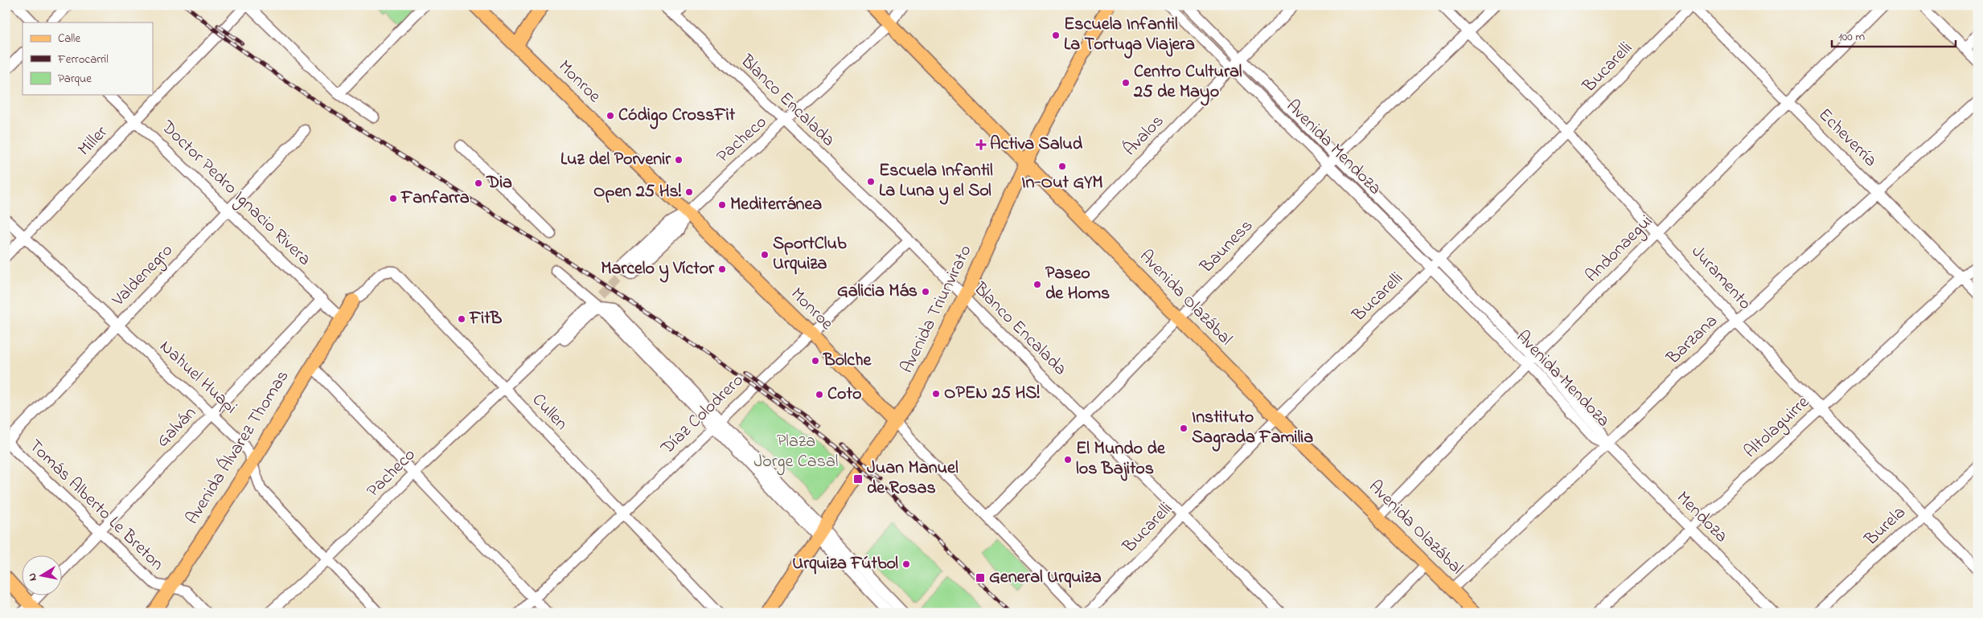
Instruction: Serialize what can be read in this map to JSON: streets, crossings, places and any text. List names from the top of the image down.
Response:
{
  "streets": {
    "main road": [
      "Monroe",
      "Avenida Olazábal",
      "Avenida Triunvirato",
      "Avenida Álvarez Thomas"
    ],
    "street": [
      "Bucarelli",
      "Blanco Encalada",
      "Ávalos",
      "Echeverría",
      "Pacheco",
      "Miller",
      "Avenida Mendoza",
      "Doctor Pedro Ignacio Rivera",
      "Bauness",
      "Andonaegui",
      "Valdenegro",
      "Juramento",
      "Barzana",
      "Nahuel Huapi",
      "Cullen",
      "Díaz Colodrero",
      "Galván",
      "Altolaguirre",
      "Tomás Alberto Le Breton",
      "Mendoza",
      "Burela"
    ]
  },
  "crossings": [
    ["Bucarelli", "Blanco Encalada"],
    ["Bucarelli", "Echeverría"],
    ["Bucarelli", "Avenida Mendoza"],
    ["Bucarelli", "Juramento"],
    ["Bucarelli", "Avenida Olazábal"],
    ["Monroe", "Pacheco"],
    ["Monroe", "Bauness"],
    ["Monroe", "Avenida Triunvirato"],
    ["Monroe", "Díaz Colodrero"],
    ["Blanco Encalada", "Pacheco"],
    ["Blanco Encalada", "Bauness"],
    ["Blanco Encalada", "Avenida Triunvirato"],
    ["Blanco Encalada", "Díaz Colodrero"],
    ["Ávalos", "Avenida Mendoza"],
    ["Ávalos", "Avenida Olazábal"],
    ["Echeverría", "Andonaegui"],
    ["Echeverría", "Barzana"],
    ["Echeverría", "Altolaguirre"],
    ["Pacheco", "Avenida Olazábal"],
    ["Pacheco", "Nahuel Huapi"],
    ["Pacheco", "Cullen"],
    ["Miller", "Doctor Pedro Ignacio Rivera"],
    ["Miller", "Nahuel Huapi"],
    ["Avenida Mendoza", "Bauness"],
    ["Avenida Mendoza", "Andonaegui"],
    ["Avenida Mendoza", "Barzana"],
    ["Avenida Mendoza", "Mendoza"],
    ["Doctor Pedro Ignacio Rivera", "Valdenegro"],
    ["Doctor Pedro Ignacio Rivera", "Galván"],
    ["Doctor Pedro Ignacio Rivera", "Avenida Álvarez Thomas"],
    ["Bauness", "Juramento"],
    ["Bauness", "Avenida Olazábal"],
    ["Andonaegui", "Juramento"],
    ["Andonaegui", "Avenida Olazábal"],
    ["Valdenegro", "Nahuel Huapi"],
    ["Valdenegro", "Tomás Alberto Le Breton"],
    ["Juramento", "Barzana"],
    ["Juramento", "Altolaguirre"],
    ["Juramento", "Burela"],
    ["Avenida Olazábal", "Avenida Triunvirato"],
    ["Avenida Olazábal", "Barzana"],
    ["Barzana", "Mendoza"],
    ["Nahuel Huapi", "Galván"],
    ["Nahuel Huapi", "Avenida Álvarez Thomas"],
    ["Cullen", "Díaz Colodrero"],
    ["Cullen", "Avenida Álvarez Thomas"],
    ["Galván", "Tomás Alberto Le Breton"],
    ["Altolaguirre", "Mendoza"],
    ["Avenida Álvarez Thomas", "Tomás Alberto Le Breton"]
  ],
  "parks": ["Plaza Jorge Casal"],
  "places": {
    "other": [
      "Escuela Infantil La Tortuga Viajera",
      "Centro Cultural 25 de Mayo",
      "Código CrossFit",
      "Luz del Porvenir",
      "In-Out GYM",
      "Escuela Infantil La Luna y el Sol",
      "Dia",
      "Open 25 Hs!",
      "Fanfarra",
      "Mediterránea",
      "SportClub Urquiza",
      "Marcelo y Víctor",
      "Paseo de Homs",
      "Galicia Más",
      "FitB",
      "Bolche",
      "OPEN 25 HS!",
      "Coto",
      "Instituto Sagrada Familia",
      "El Mundo de los Bajitos",
      "Urquiza Fútbol"
    ],
    "health": ["Activa Salud"],
    "transit": ["Juan Manuel de Rosas", "General Urquiza"]
  },
  "legend": ["Calle", "Ferrocarril", "Parque"],
  "scale_bar": "100 m",
  "north": "left"
}
